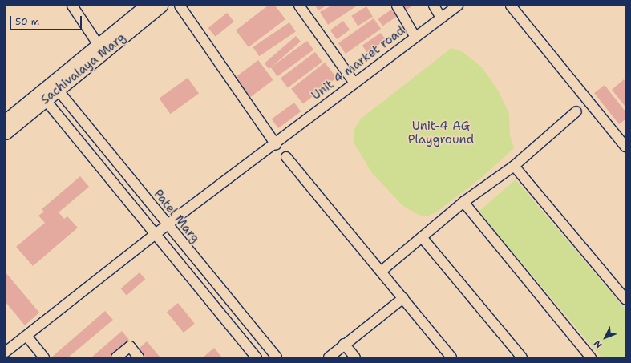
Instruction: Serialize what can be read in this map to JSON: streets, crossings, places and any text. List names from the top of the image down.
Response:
{
  "streets": {
    "main road": ["Sachivalaya Marg"],
    "street": ["Unit 4 market road", "Patel Marg"]
  },
  "crossings": [
    ["Unit 4 market road", "Patel Marg"],
    ["Sachivalaya Marg", "Patel Marg"]
  ],
  "parks": ["Unit-4 AG Playground"],
  "scale_bar": "50 m",
  "north": "bottom left"
}
